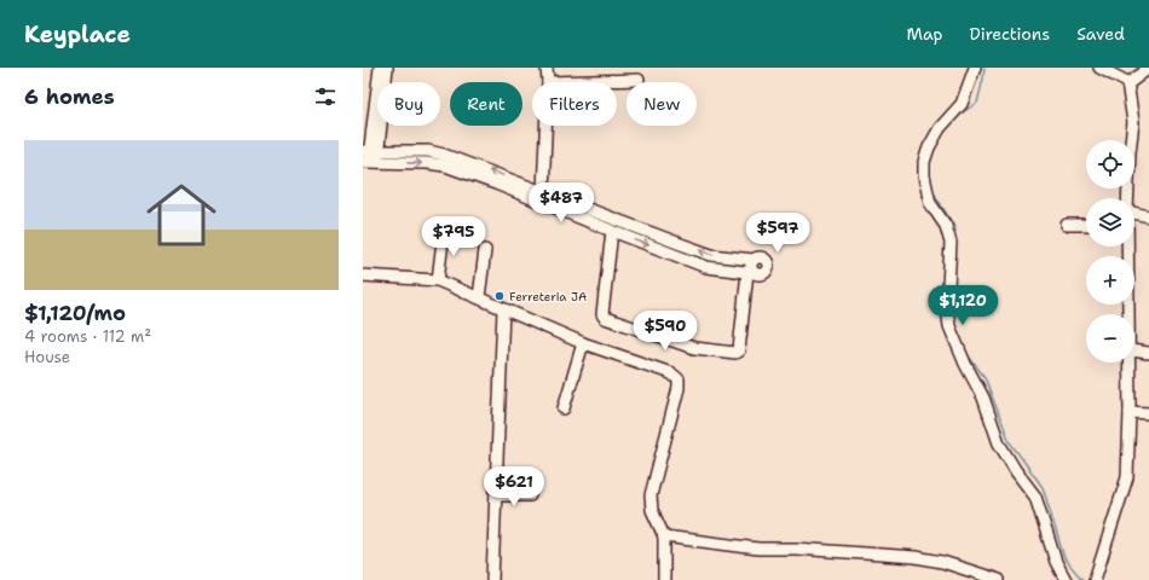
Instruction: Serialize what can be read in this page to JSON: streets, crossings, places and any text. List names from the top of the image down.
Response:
{
  "places": ["Ferreteria JA"],
  "page": {
    "header": "Keyplace",
    "nav": ["Map", "Directions", "Saved"],
    "heading": "6 homes",
    "chip": [
      "Buy",
      "Rent",
      "Filters",
      "New"
    ],
    "list": [
      {
        "name": "$1,120/mo",
        "note": "4 rooms · 112 m² · House"
      }
    ],
    "map_buttons": ["+", "−"],
    "price": [
      "$487",
      "$597",
      "$795",
      "$1,120",
      "$590",
      "$621"
    ]
  }
}
